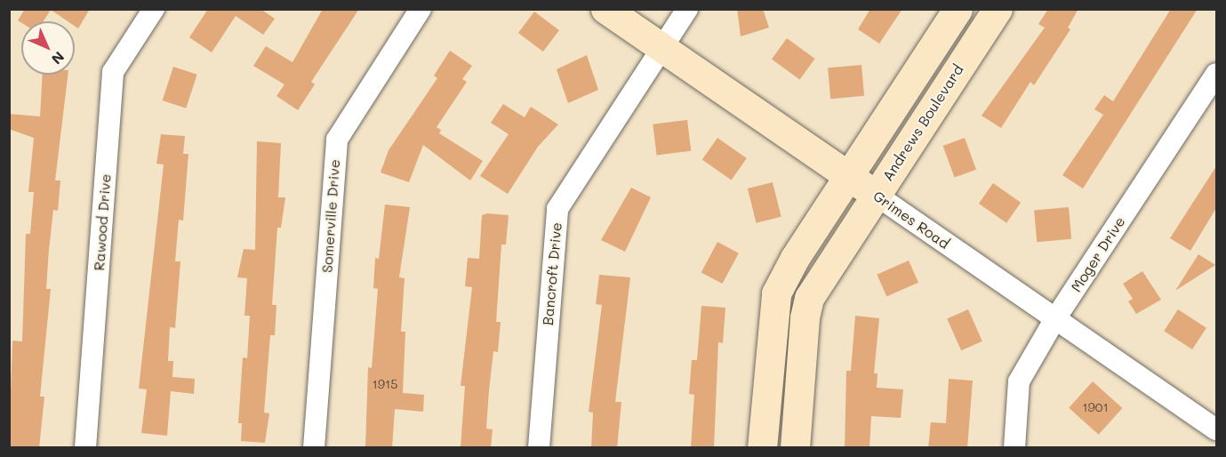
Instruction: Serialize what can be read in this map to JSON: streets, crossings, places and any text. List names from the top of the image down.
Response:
{
  "streets": {
    "street": [
      "Andrews Boulevard",
      "Somerville Drive",
      "Grimes Road",
      "Rawood Drive",
      "Moger Drive",
      "Bancroft Drive"
    ]
  },
  "crossings": [
    ["Andrews Boulevard", "Grimes Road"],
    ["Grimes Road", "Moger Drive"],
    ["Grimes Road", "Bancroft Drive"]
  ],
  "house_numbers": ["1915", "1901"],
  "north": "bottom right"
}
